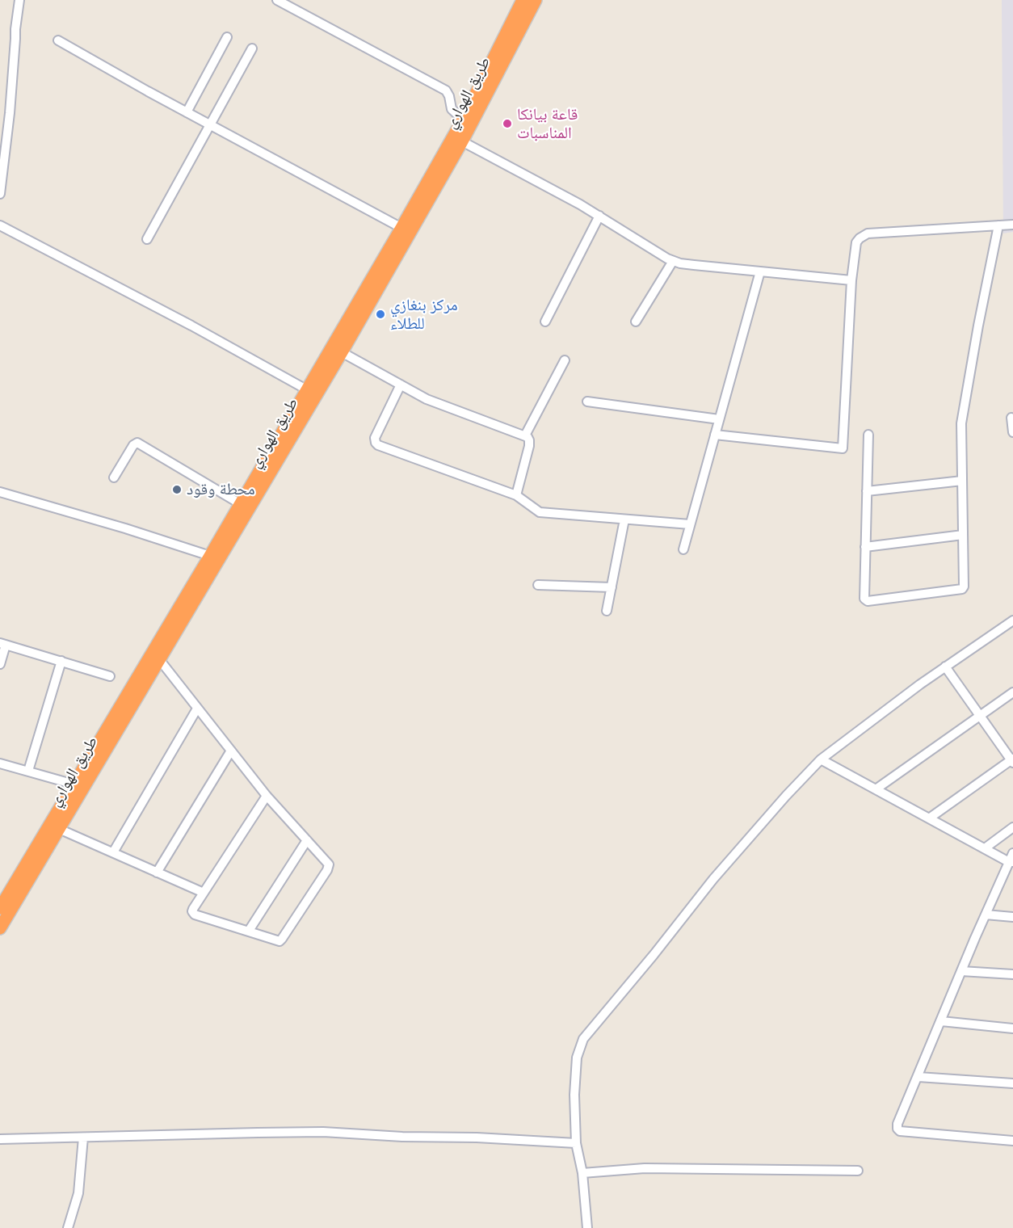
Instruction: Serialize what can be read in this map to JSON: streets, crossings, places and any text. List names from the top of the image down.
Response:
{
  "streets": {
    "highway": ["طريق الهواري"]
  },
  "places": ["قاعة بيانكا المناسبات", "مركز بنغازي للطلاء", "محطة وقود"]
}
